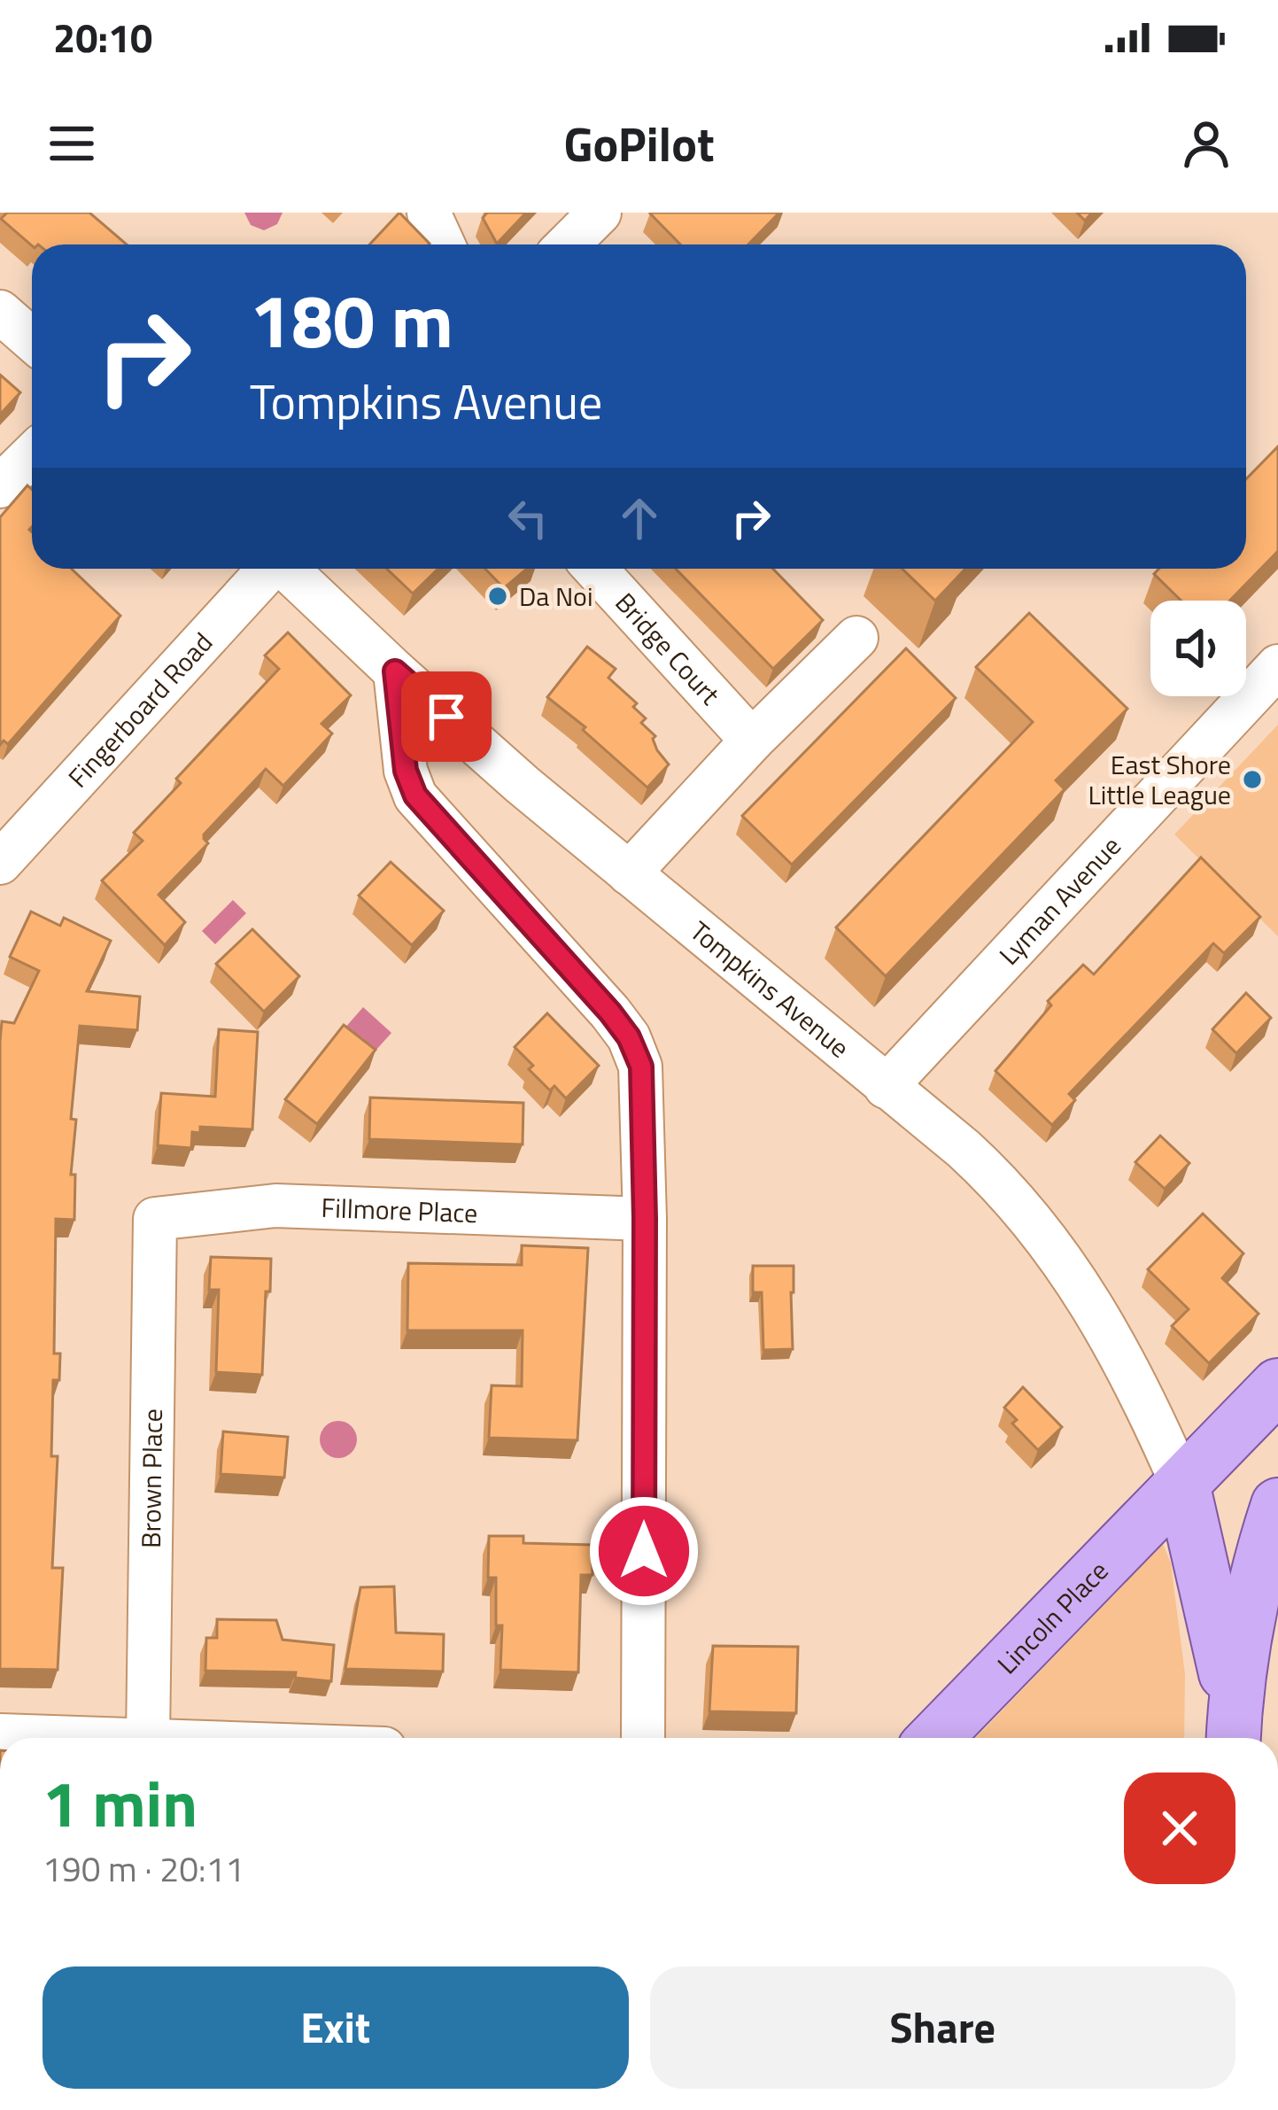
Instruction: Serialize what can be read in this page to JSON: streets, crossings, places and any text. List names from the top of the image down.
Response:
{
  "streets": {
    "main road": ["Lincoln Place"],
    "street": [
      "Bridge Court",
      "Fingerboard Road",
      "Lyman Avenue",
      "Tompkins Avenue",
      "Fillmore Place",
      "Brown Place"
    ]
  },
  "crossings": [
    ["Lyman Avenue", "Tompkins Avenue"],
    ["Tompkins Avenue", "Lincoln Place"],
    ["Fillmore Place", "Brown Place"]
  ],
  "places": ["Da Noi", "East Shore Little League"],
  "page": {
    "status": "20:10",
    "header": "GoPilot",
    "turn": ["180 m", "Tompkins Avenue"],
    "heading": ["1 min", "190 m · 20:11"],
    "buttons": ["Exit", "Share"]
  }
}
